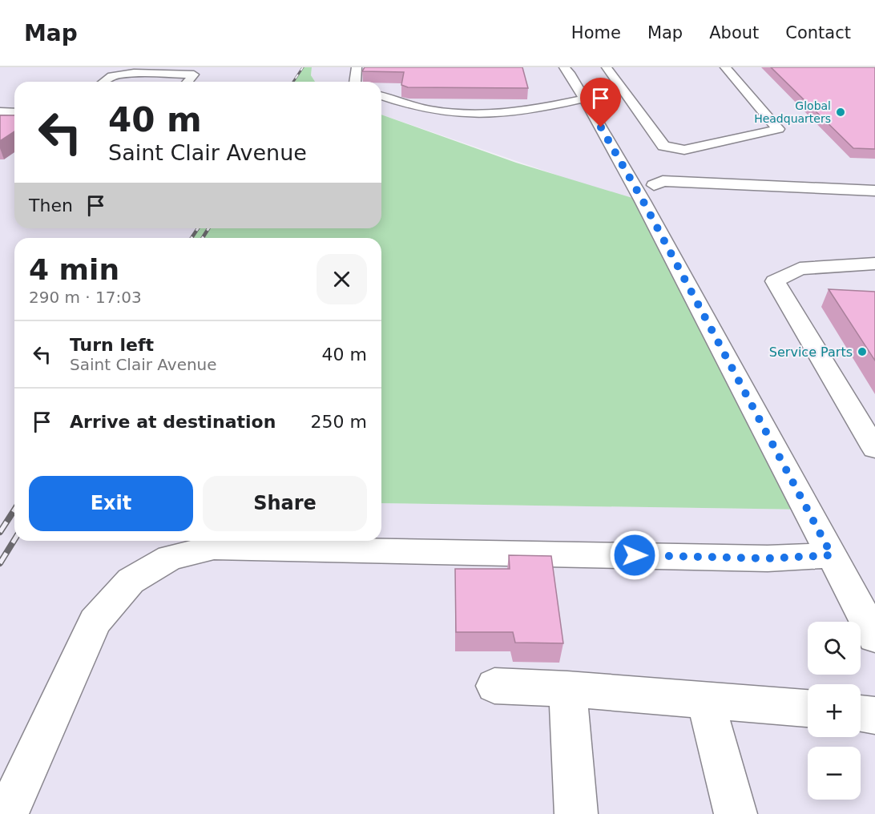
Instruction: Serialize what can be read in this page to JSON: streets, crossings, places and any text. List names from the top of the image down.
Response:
{
  "places": ["Global Headquarters", "Service Parts"],
  "page": {
    "header": "Map",
    "nav": [
      "Home",
      "Map",
      "About",
      "Contact"
    ],
    "turn": ["40 m", "Saint Clair Avenue"],
    "then": "Then",
    "heading": ["4 min", "290 m · 17:03"],
    "list": [
      {
        "name": "Turn left",
        "note": "Saint Clair Avenue",
        "value": "40 m"
      },
      {
        "name": "Arrive at destination",
        "value": "250 m"
      }
    ],
    "buttons": ["Exit", "Share"],
    "map_buttons": ["+", "−"]
  }
}
